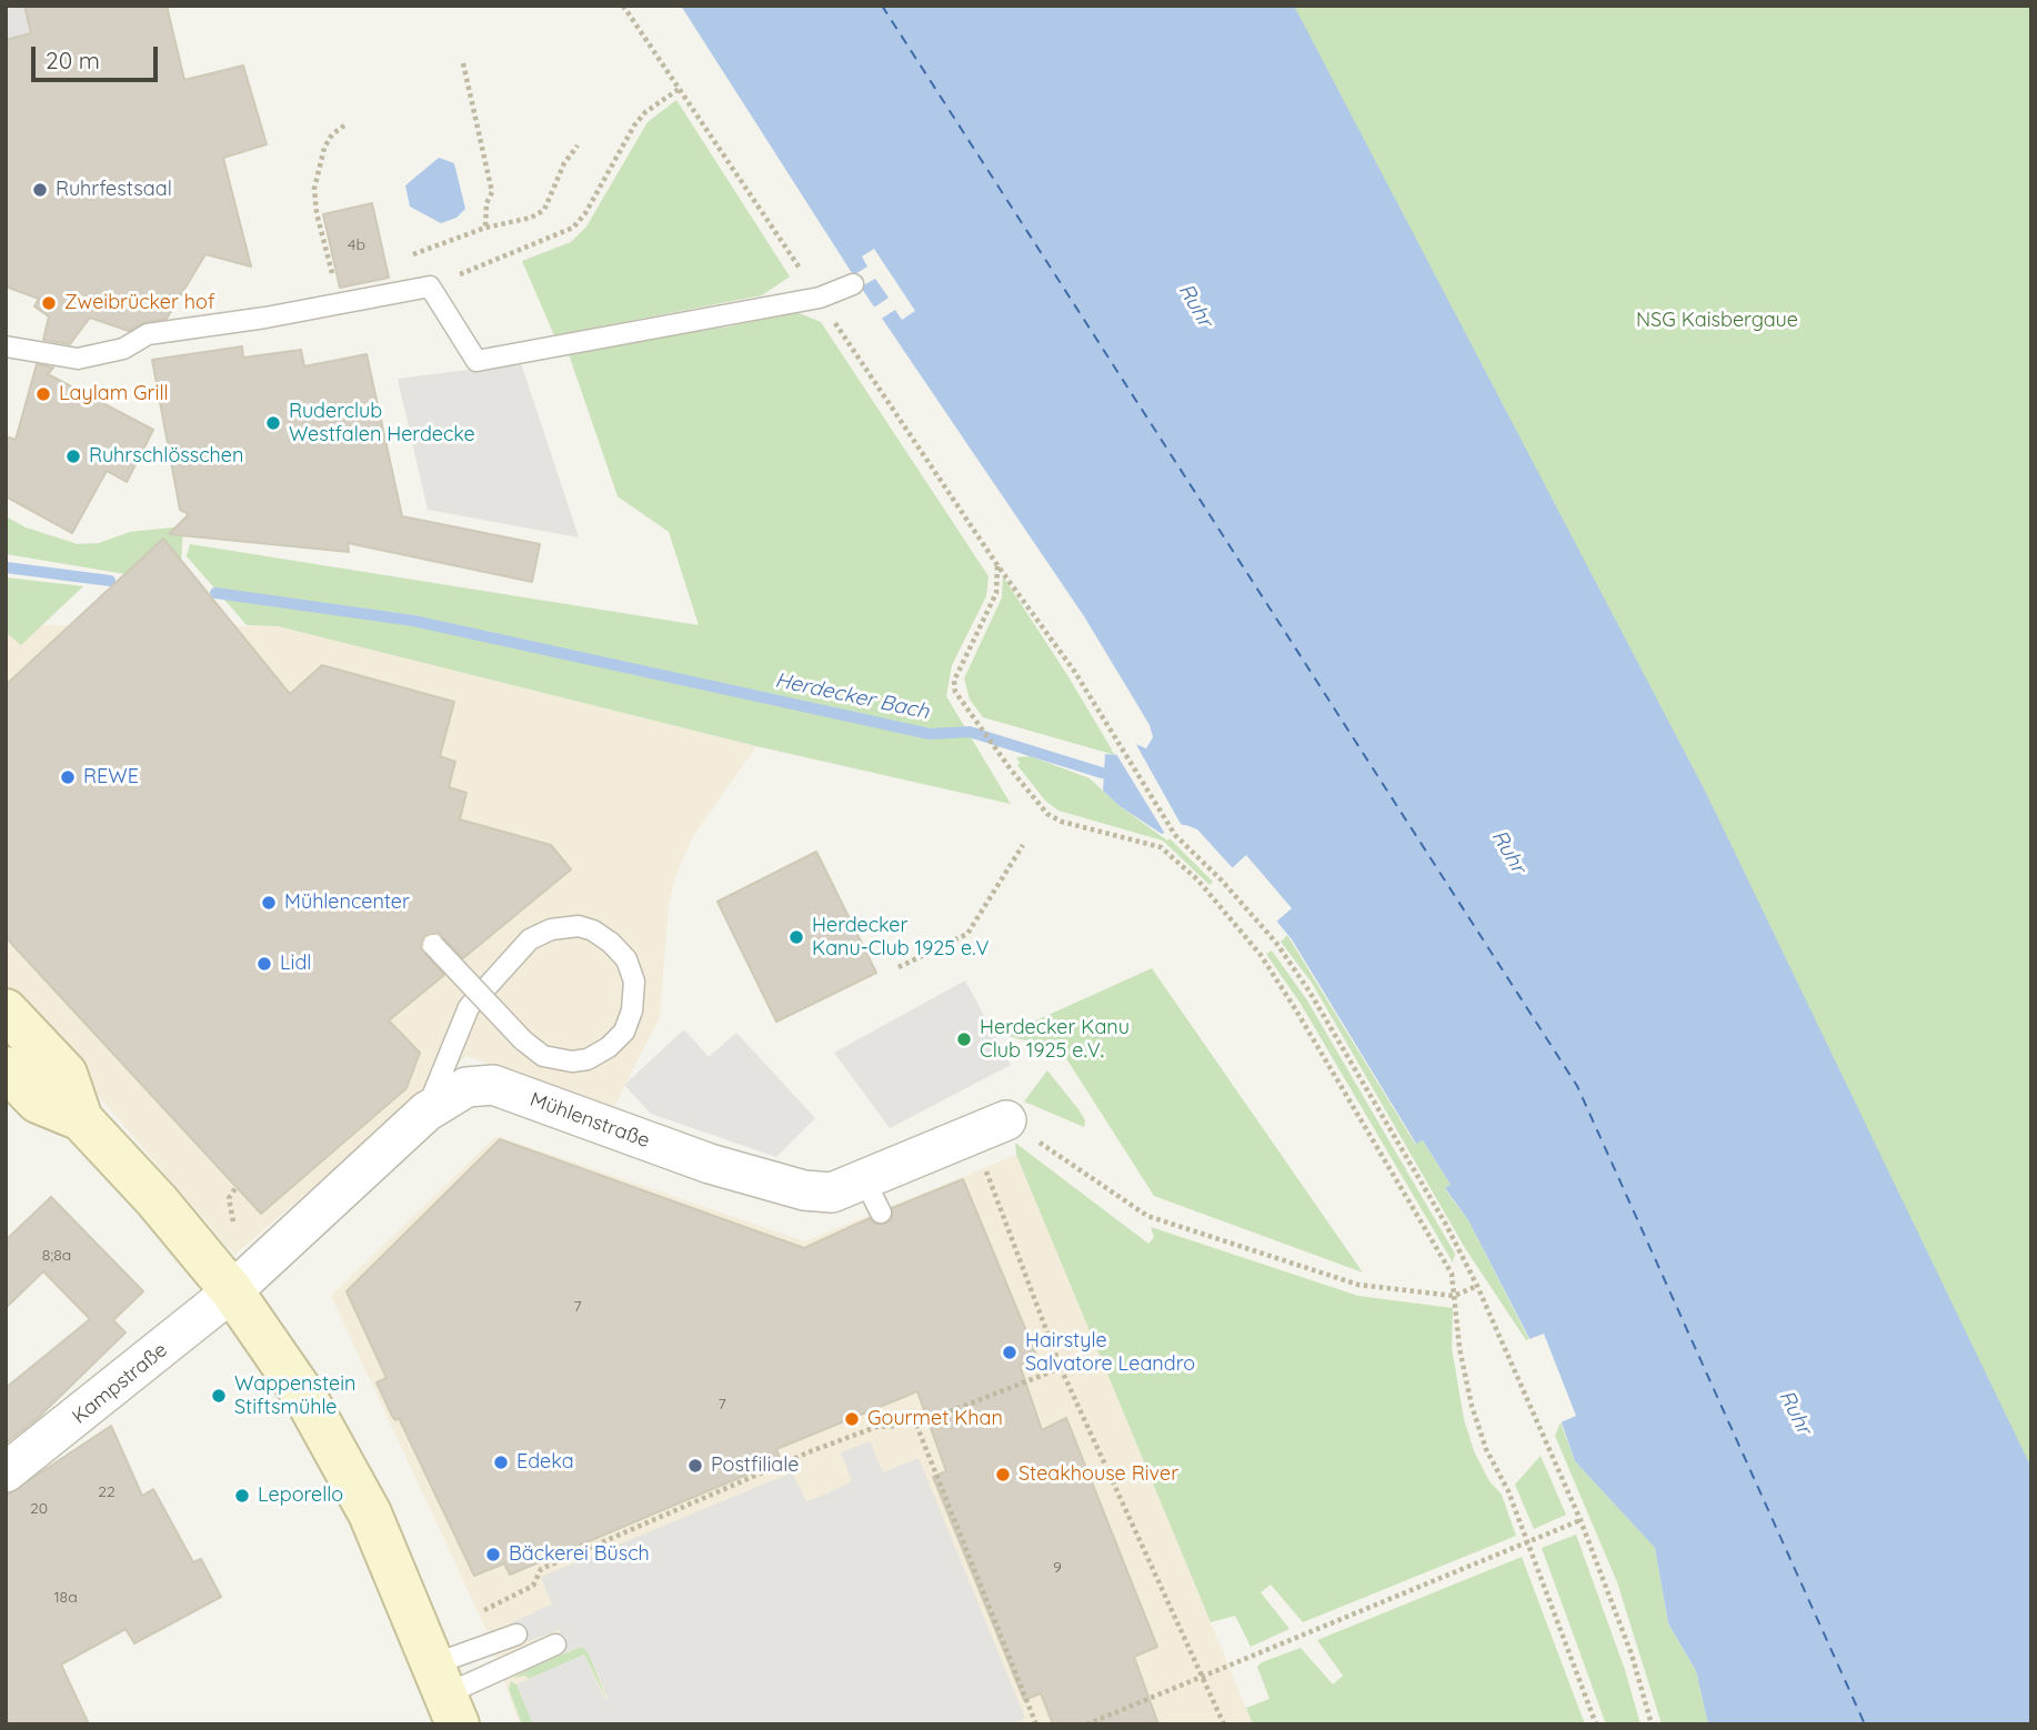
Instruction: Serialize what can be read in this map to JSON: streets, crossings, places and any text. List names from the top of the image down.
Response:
{
  "streets": {
    "street": ["Mühlenstraße", "Kampstraße"]
  },
  "crossings": [
    ["Mühlenstraße", "Kampstraße"]
  ],
  "water": ["Ruhr", "Herdecker Bach"],
  "parks": ["NSG Kaisbergaue"],
  "places": [
    "Ruhrfestsaal",
    "Zweibrücker hof",
    "Laylam Grill",
    "Ruderclub Westfalen Herdecke",
    "Ruhrschlösschen",
    "REWE",
    "Mühlencenter",
    "Herdecker Kanu-Club 1925 e.V",
    "Lidl",
    "Herdecker Kanu Club 1925 e.V.",
    "Hairstyle Salvatore Leandro",
    "Wappenstein Stiftsmühle",
    "Gourmet Khan",
    "Edeka",
    "Postfiliale",
    "Steakhouse River",
    "Leporello",
    "Bäckerei Büsch"
  ],
  "house_numbers": [
    "4b",
    "8;8a",
    "7",
    "7",
    "22",
    "20",
    "9",
    "18a"
  ],
  "scale_bar": "20 m"
}
